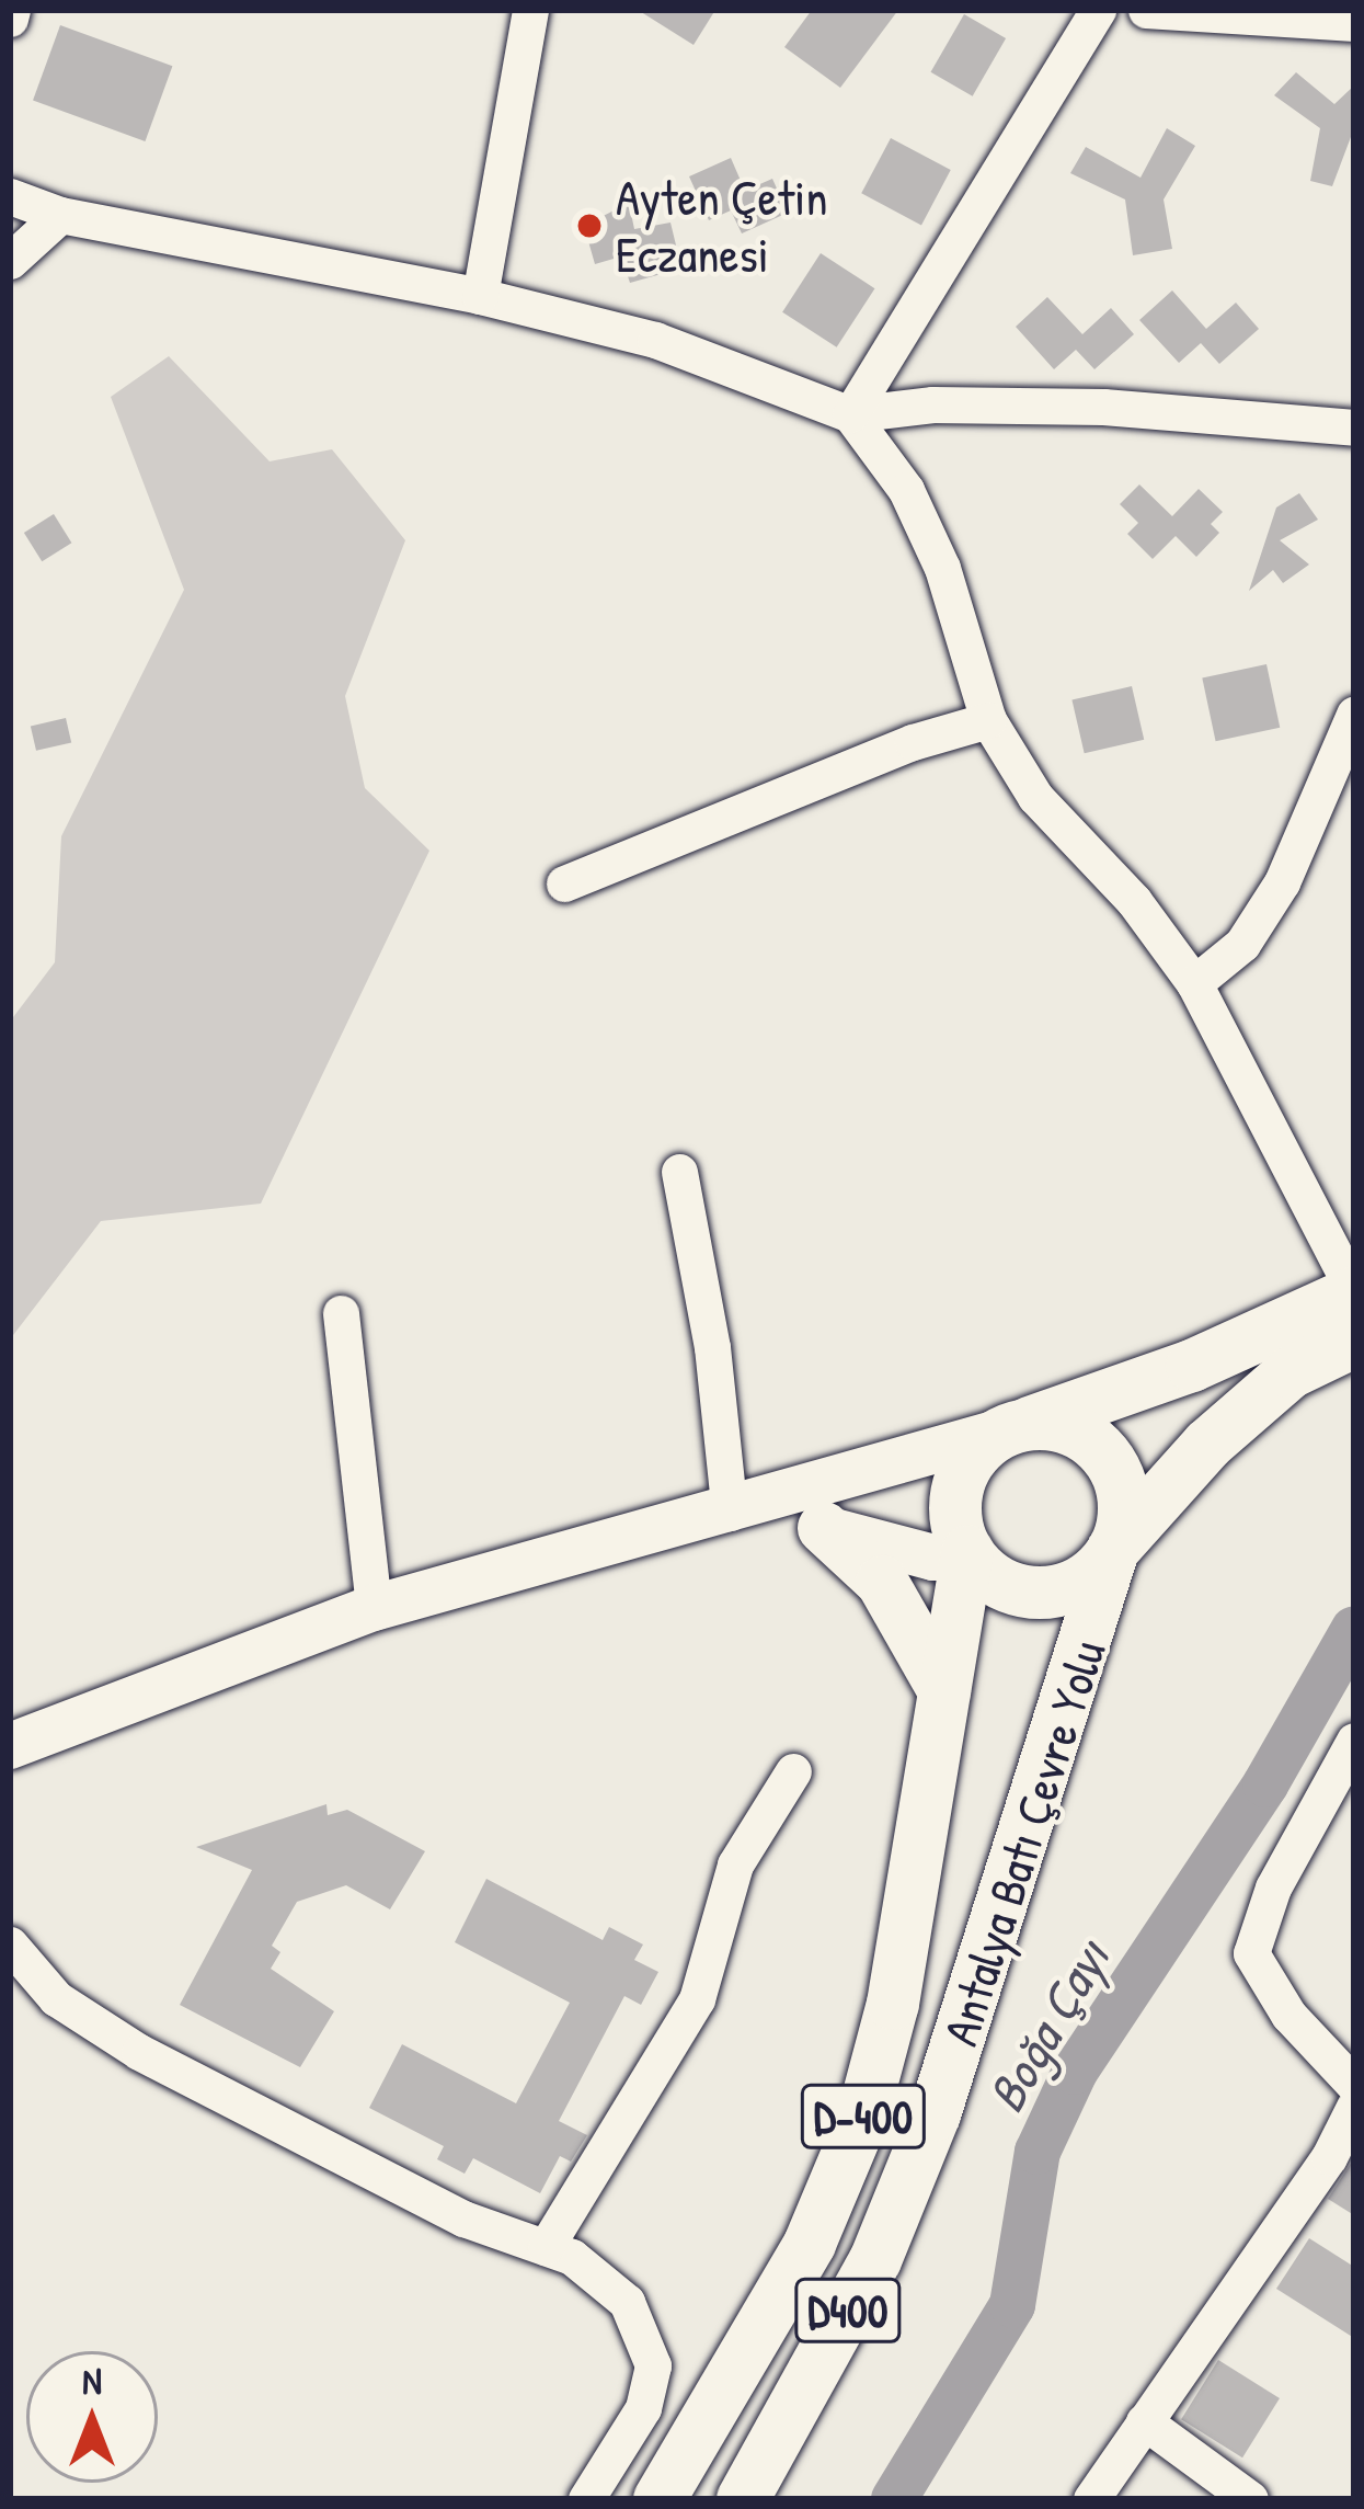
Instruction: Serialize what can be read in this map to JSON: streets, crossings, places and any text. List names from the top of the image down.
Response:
{
  "streets": {
    "highway": ["Antalya Batı Çevre Yolu", "D-400", "D400"]
  },
  "crossings": [
    ["Antalya Batı Çevre Yolu", "D-400"]
  ],
  "water": ["Boğa Çayı"],
  "places": ["Ayten Çetin Eczanesi"],
  "north": "top"
}
